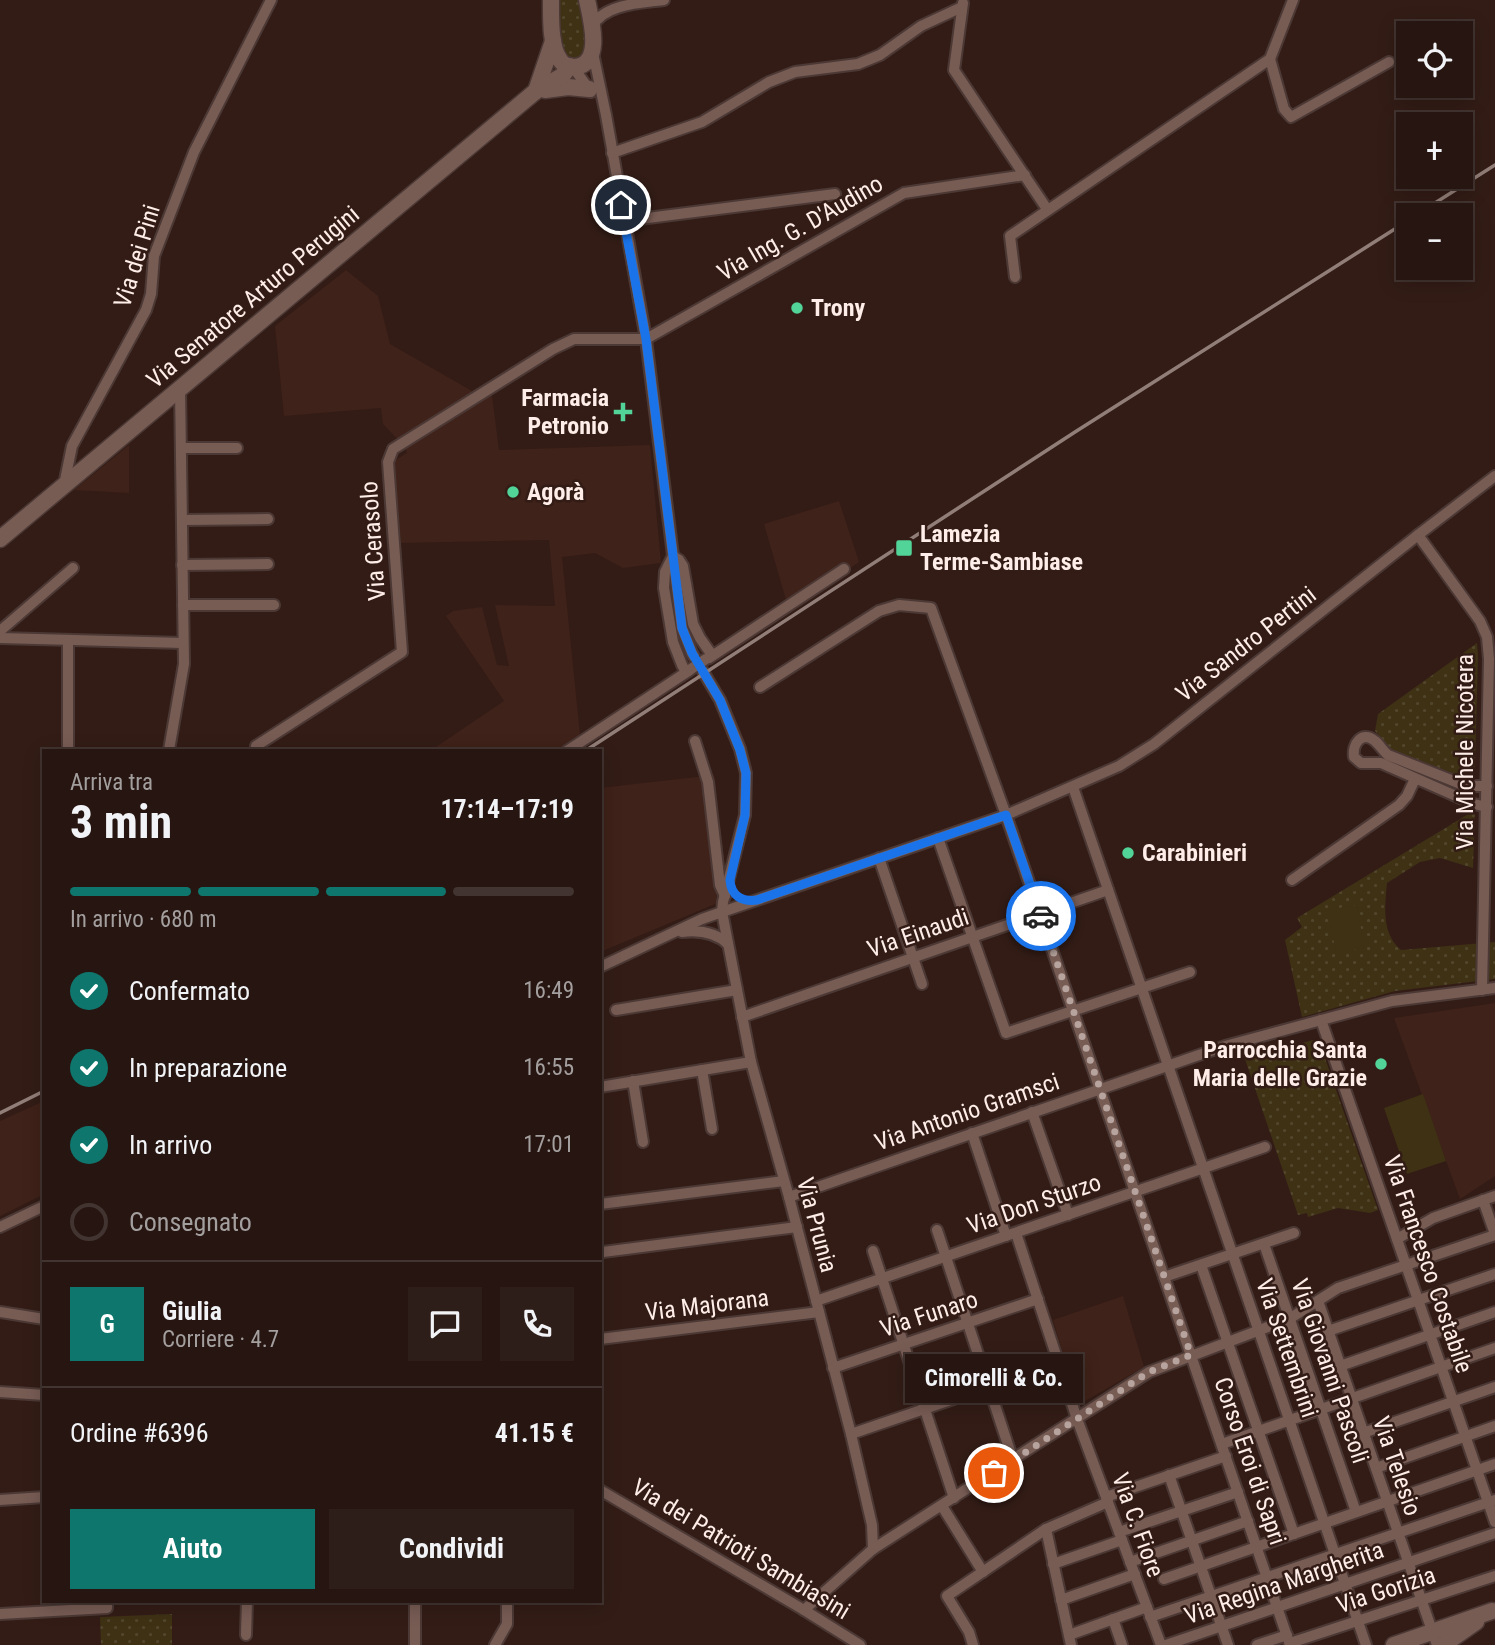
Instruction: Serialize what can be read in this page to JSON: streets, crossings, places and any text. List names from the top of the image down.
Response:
{
  "streets": {
    "street": [
      "Via Ing. G. D'Audino",
      "Via dei Pini",
      "Via Senatore Arturo Perugini",
      "Via Cerasolo",
      "Via Sandro Pertini",
      "Via Michele Nicotera",
      "Via Einaudi",
      "Via Antonio Gramsci",
      "Via Don Sturzo",
      "Via Prunia",
      "Via Francesco Costabile",
      "Via Majorana",
      "Via Funaro",
      "Via Settembrini",
      "Via Giovanni Pascoli",
      "Corso Eroi di Sapri",
      "Via Telesio",
      "Via C. Fiore",
      "Via dei Patrioti Sambiasini",
      "Via Regina Margherita",
      "Via Gorizia"
    ]
  },
  "crossings": [
    ["Via Ing. G. D'Audino", "Via Cerasolo"],
    ["Via dei Pini", "Via Senatore Arturo Perugini"],
    ["Via Sandro Pertini", "Via Michele Nicotera"],
    ["Via Sandro Pertini", "Via Prunia"],
    ["Via Sandro Pertini", "Via Settembrini"],
    ["Via Sandro Pertini", "Corso Eroi di Sapri"],
    ["Via Michele Nicotera", "Via Antonio Gramsci"],
    ["Via Einaudi", "Via Prunia"],
    ["Via Einaudi", "Via Settembrini"],
    ["Via Einaudi", "Corso Eroi di Sapri"],
    ["Via Antonio Gramsci", "Via Prunia"],
    ["Via Antonio Gramsci", "Via Francesco Costabile"],
    ["Via Antonio Gramsci", "Via Settembrini"],
    ["Via Antonio Gramsci", "Corso Eroi di Sapri"],
    ["Via Antonio Gramsci", "Via C. Fiore"],
    ["Via Don Sturzo", "Via Prunia"],
    ["Via Don Sturzo", "Via Majorana"],
    ["Via Don Sturzo", "Via Settembrini"],
    ["Via Don Sturzo", "Corso Eroi di Sapri"],
    ["Via Don Sturzo", "Via C. Fiore"],
    ["Via Prunia", "Via Majorana"],
    ["Via Prunia", "Via Funaro"],
    ["Via Funaro", "Via C. Fiore"],
    ["Via Settembrini", "Via Regina Margherita"],
    ["Via Settembrini", "Via Gorizia"],
    ["Corso Eroi di Sapri", "Via Regina Margherita"],
    ["Corso Eroi di Sapri", "Via Gorizia"],
    ["Via Telesio", "Via Regina Margherita"],
    ["Via Telesio", "Via Gorizia"],
    ["Via C. Fiore", "Via Regina Margherita"]
  ],
  "places": {
    "other": [
      "Trony",
      "Agorà",
      "Carabinieri",
      "Parrocchia Santa Maria delle Grazie",
      "Cimorelli & Co."
    ],
    "health": ["Farmacia Petronio"],
    "transit": ["Lamezia Terme-Sambiase"]
  },
  "page": {
    "map_buttons": ["+", "−"],
    "heading": ["3 min", "Arriva tra", "17:14–17:19"],
    "panel": [
      "Giulia",
      "Corriere · 4.7",
      "Ordine #6396",
      "41.15 €"
    ],
    "bar": "In arrivo · 680 m",
    "list": [
      ["Confermato", "16:49"],
      ["In preparazione", "16:55"],
      ["In arrivo", "17:01"],
      "Consegnato"
    ],
    "round": "G",
    "bubble": "Cimorelli & Co.",
    "buttons": ["Aiuto", "Condividi"]
  }
}
